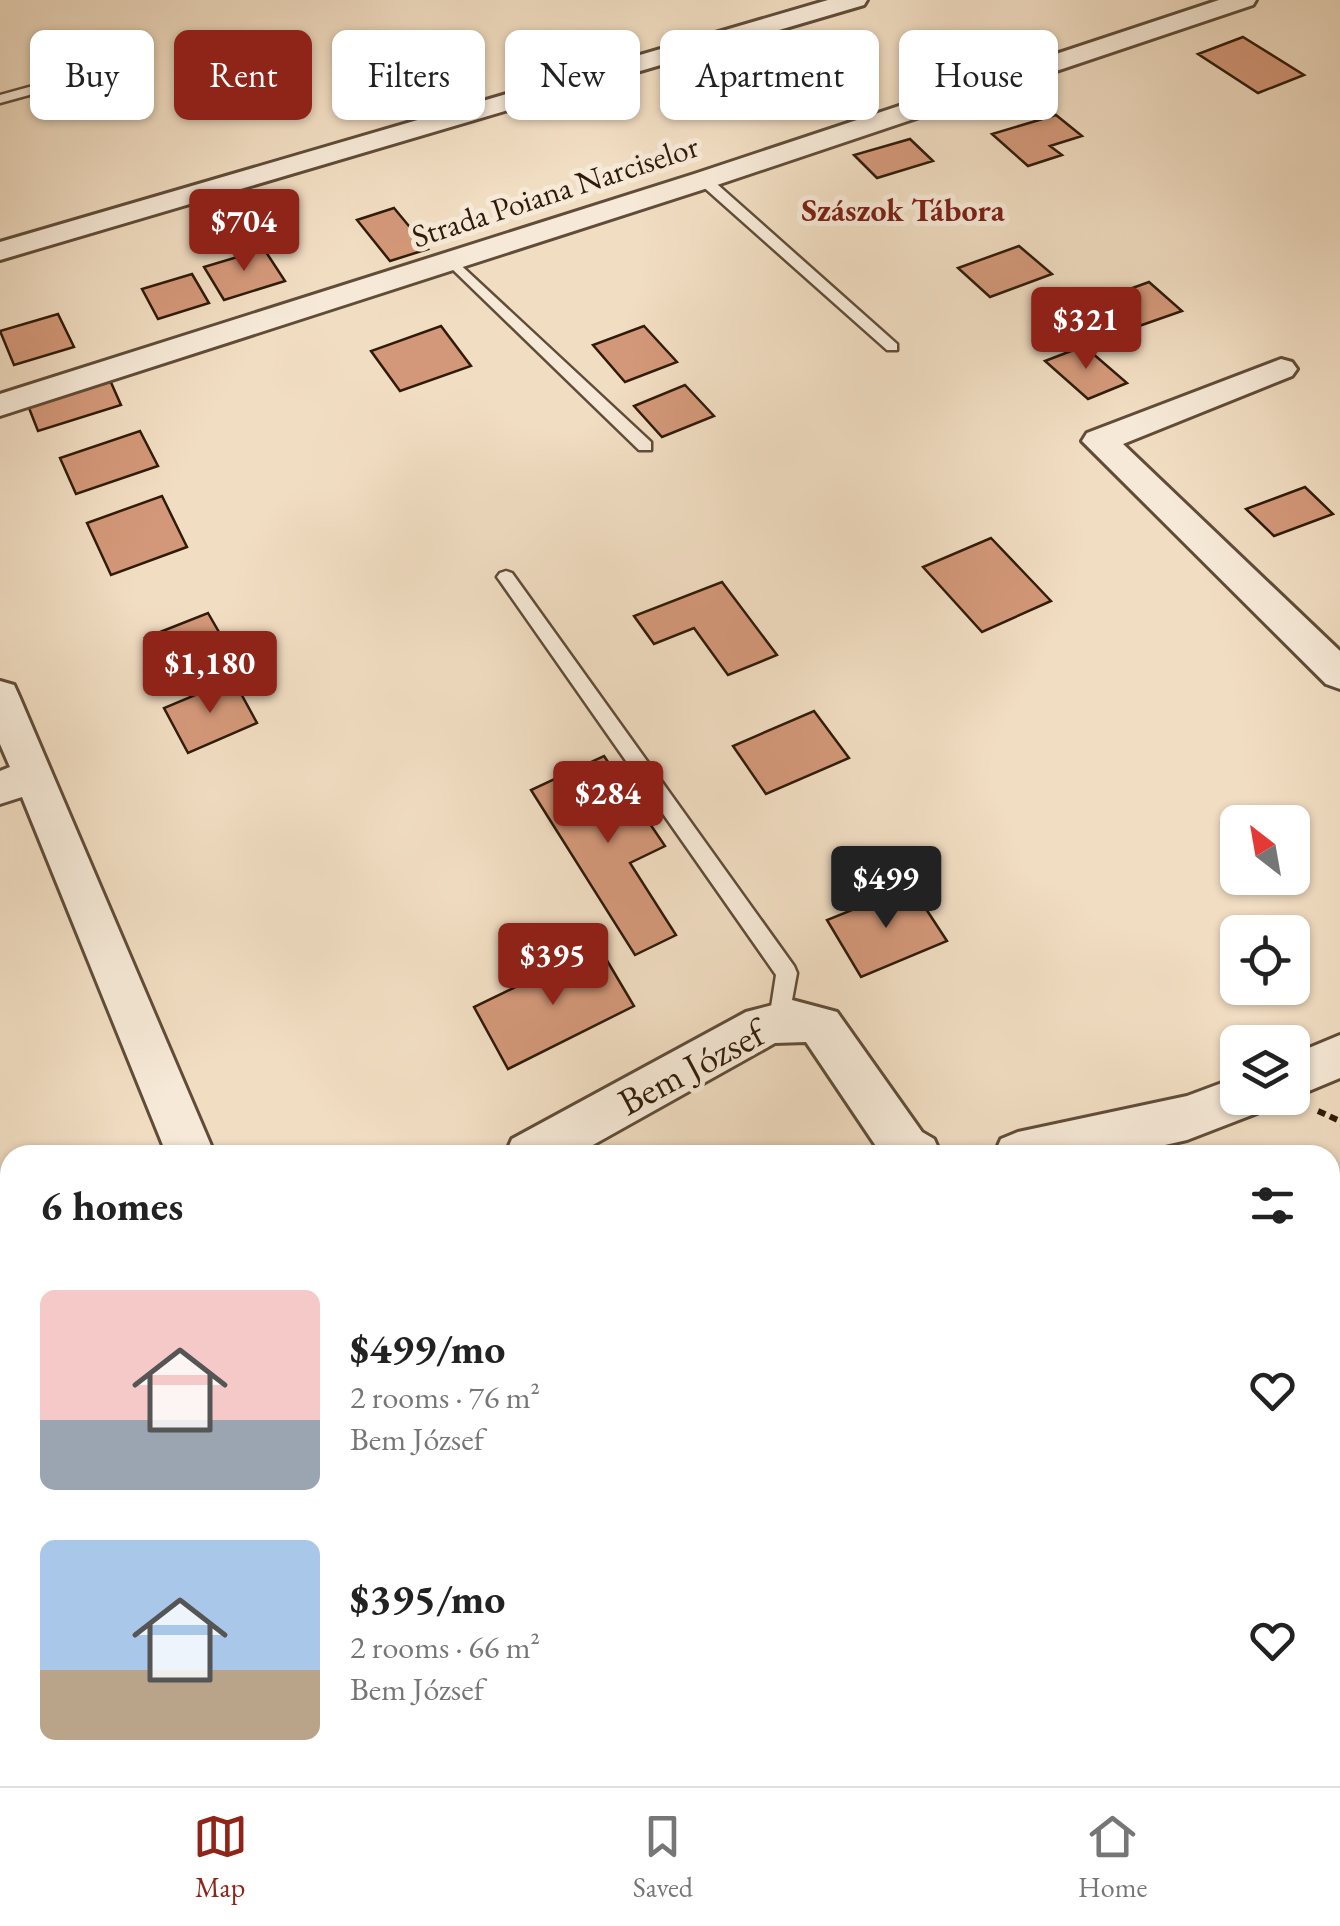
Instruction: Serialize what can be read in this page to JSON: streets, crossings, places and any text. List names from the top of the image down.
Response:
{
  "streets": {
    "street": ["Strada Poiana Narciselor", "Bem József"]
  },
  "districts": ["Szászok Tábora"],
  "north": "top left",
  "page": {
    "chip": [
      "Buy",
      "Rent",
      "Filters",
      "New",
      "Apartment",
      "House"
    ],
    "price": [
      "$704",
      "$321",
      "$1,180",
      "$284",
      "$499",
      "$395"
    ],
    "heading": "6 homes",
    "list": [
      {
        "name": "$499/mo",
        "note": "2 rooms · 76 m² · Bem József"
      },
      {
        "name": "$395/mo",
        "note": "2 rooms · 66 m² · Bem József"
      }
    ],
    "tabs": ["Map", "Saved", "Home"]
  }
}
